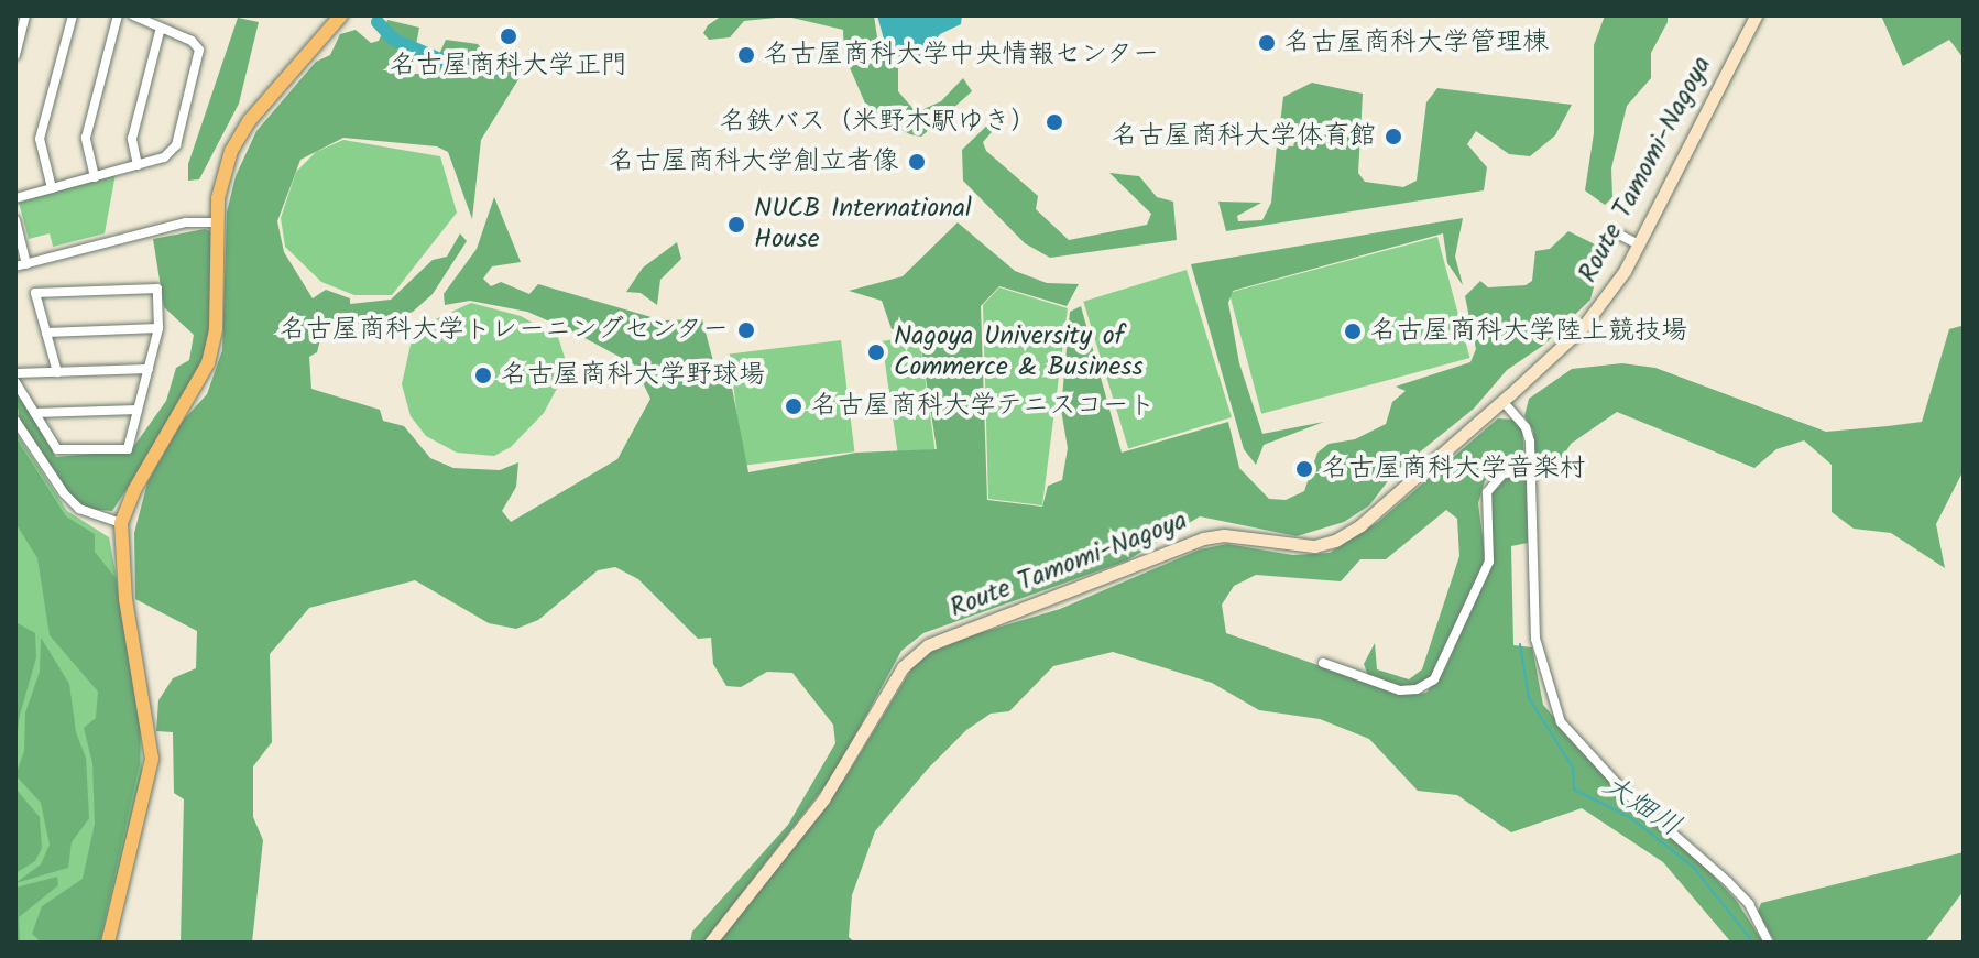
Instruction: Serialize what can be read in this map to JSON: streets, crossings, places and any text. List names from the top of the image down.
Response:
{
  "streets": {
    "main road": ["Route Tamomi-Nagoya"]
  },
  "water": ["大畑川"],
  "places": [
    "名古屋商科大学正門",
    "名古屋商科大学管理棟",
    "名古屋商科大学中央情報センター",
    "名鉄バス（米野木駅ゆき）",
    "名古屋商科大学体育館",
    "名古屋商科大学創立者像",
    "NUCB International House",
    "名古屋商科大学トレーニングセンター",
    "名古屋商科大学陸上競技場",
    "Nagoya University of Commerce & Business",
    "名古屋商科大学野球場",
    "名古屋商科大学テニスコート",
    "名古屋商科大学音楽村"
  ]
}
